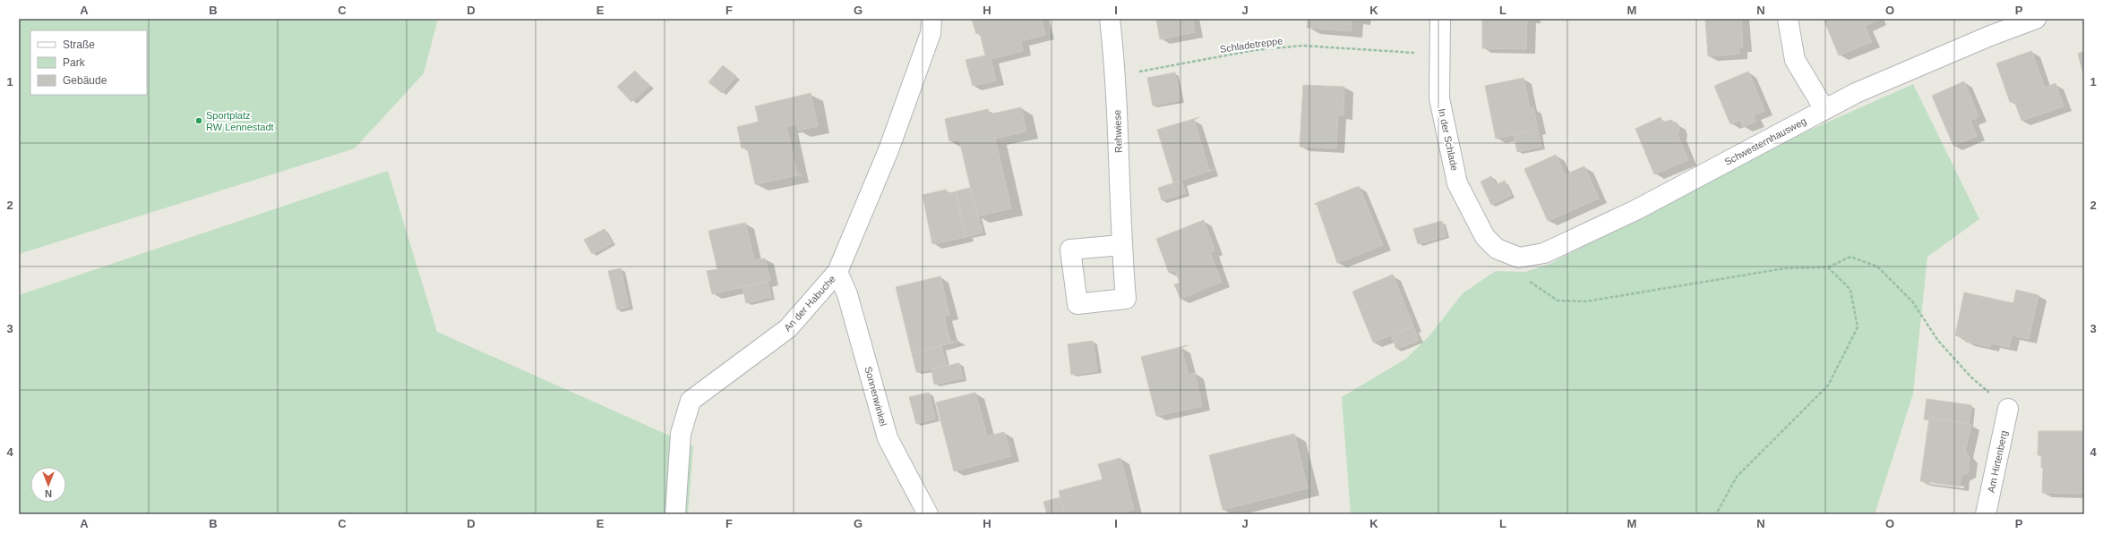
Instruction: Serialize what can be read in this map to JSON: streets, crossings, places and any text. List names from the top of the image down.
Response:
{
  "streets": {
    "street": [
      "Rehwiese",
      "In der Schlade",
      "Schwesternhausweg",
      "An der Habuche",
      "Sonnenwinkel",
      "Am Hirtenberg"
    ],
    "path": ["Schladetreppe"]
  },
  "crossings": [
    ["Schladetreppe", "Rehwiese"],
    ["In der Schlade", "Schwesternhausweg"],
    ["An der Habuche", "Sonnenwinkel"]
  ],
  "places": ["Sportplatz RW Lennestadt"],
  "legend": ["Straße", "Park", "Gebäude"],
  "north": "bottom",
  "grid": {
    "columns": [
      "A",
      "B",
      "C",
      "D",
      "E",
      "F",
      "G",
      "H",
      "I",
      "J",
      "K",
      "L",
      "M",
      "N",
      "O",
      "P"
    ],
    "rows": [
      "1",
      "2",
      "3",
      "4"
    ]
  }
}
